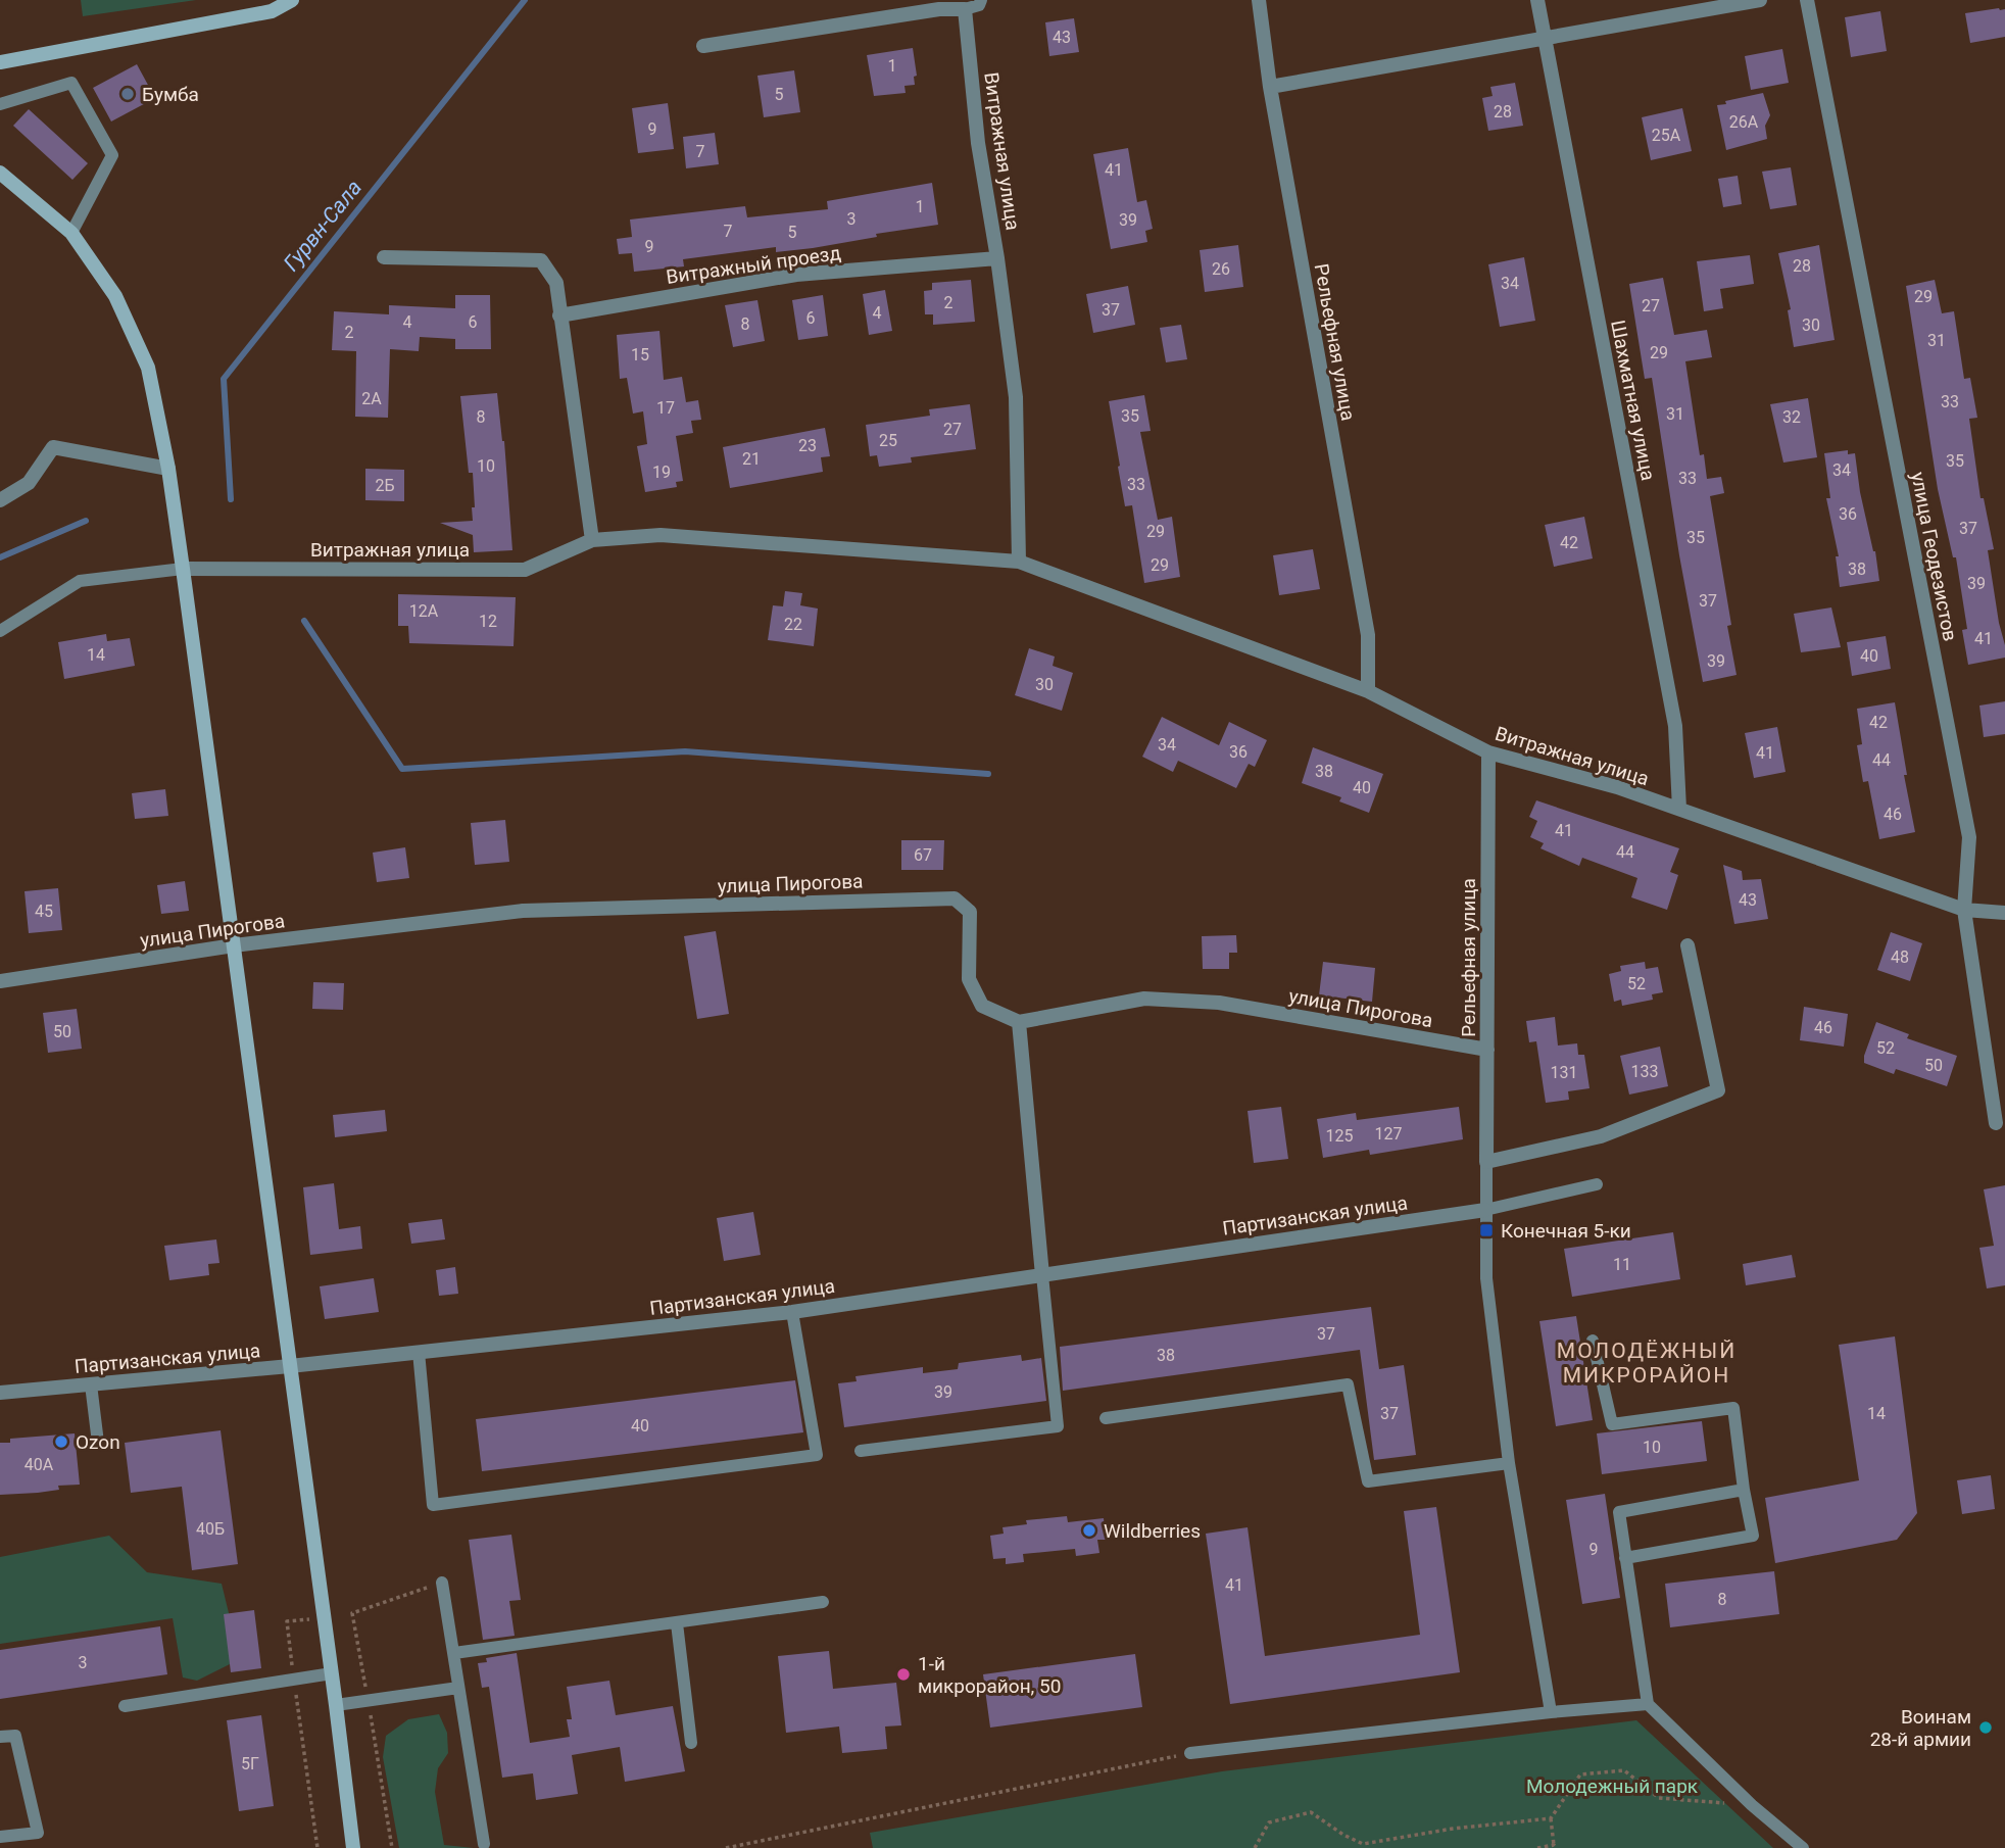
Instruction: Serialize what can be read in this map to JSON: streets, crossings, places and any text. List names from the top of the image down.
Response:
{
  "streets": {
    "street": [
      "Витражная улица",
      "Витражный проезд",
      "Рельефная улица",
      "Шахматная улица",
      "улица Геодезистов",
      "улица Пирогова",
      "Партизанская улица"
    ]
  },
  "crossings": [
    ["Витражная улица", "Витражный проезд"],
    ["Витражная улица", "Рельефная улица"],
    ["Витражная улица", "Шахматная улица"],
    ["Витражная улица", "улица Геодезистов"],
    ["Рельефная улица", "улица Пирогова"]
  ],
  "districts": ["МОЛОДЁЖНЫЙ МИКРОРАЙОН"],
  "water": ["Гурвн-Сала"],
  "parks": ["Молодежный парк"],
  "places": {
    "other": [
      "Бумба",
      "Ozon",
      "Wildberries",
      "1-й микрорайон, 50",
      "Воинам 28-й армии"
    ],
    "transit": ["Конечная 5-ки"]
  },
  "house_numbers": [
    "43",
    "1",
    "5",
    "28",
    "26А",
    "9",
    "25А",
    "7",
    "41",
    "1",
    "3",
    "39",
    "7",
    "5",
    "9",
    "28",
    "26",
    "34",
    "29",
    "2",
    "27",
    "37",
    "4",
    "6",
    "4",
    "6",
    "8",
    "30",
    "2",
    "31",
    "29",
    "15",
    "2А",
    "33",
    "17",
    "31",
    "35",
    "8",
    "32",
    "27",
    "25",
    "23",
    "21",
    "35",
    "10",
    "34",
    "19",
    "33",
    "33",
    "2Б",
    "36",
    "37",
    "29",
    "35",
    "42",
    "29",
    "38",
    "39",
    "37",
    "12А",
    "12",
    "22",
    "41",
    "14",
    "40",
    "39",
    "30",
    "42",
    "34",
    "36",
    "41",
    "44",
    "38",
    "40",
    "46",
    "41",
    "44",
    "67",
    "43",
    "45",
    "48",
    "52",
    "46",
    "50",
    "52",
    "50",
    "133",
    "131",
    "127",
    "125",
    "11",
    "37",
    "38",
    "39",
    "37",
    "14",
    "40",
    "10",
    "40А",
    "40Б",
    "9",
    "41",
    "8",
    "3",
    "5Г"
  ]
}
